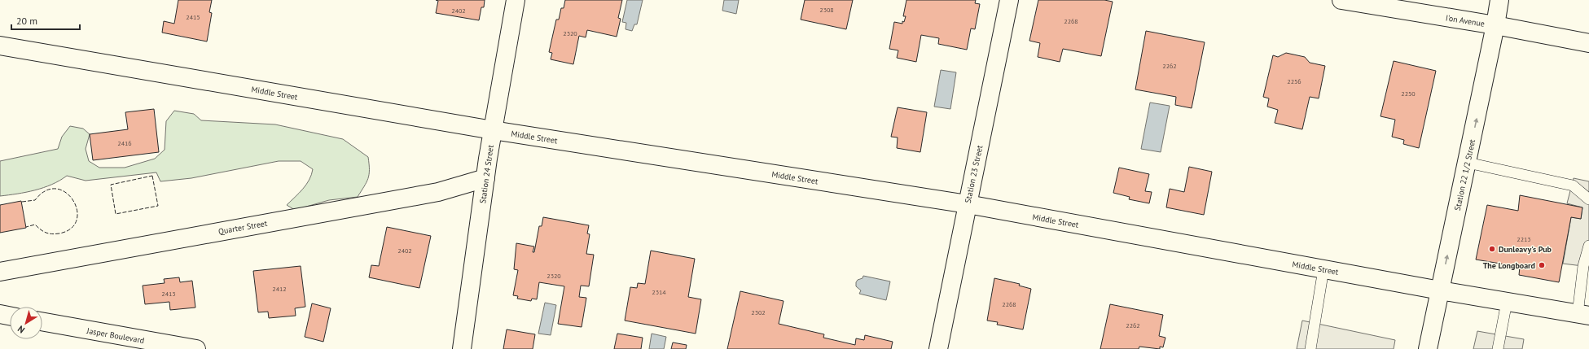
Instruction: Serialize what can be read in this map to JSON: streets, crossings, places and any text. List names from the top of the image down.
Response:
{
  "streets": {
    "street": [
      "I'on Avenue",
      "Middle Street",
      "Station 24 Street",
      "Station 23 Street",
      "Station 22 1/2 Street",
      "Quarter Street",
      "Jasper Boulevard"
    ]
  },
  "crossings": [
    ["I'on Avenue", "Station 22 1/2 Street"],
    ["Middle Street", "Station 24 Street"],
    ["Middle Street", "Station 23 Street"],
    ["Middle Street", "Station 22 1/2 Street"],
    ["Station 24 Street", "Quarter Street"]
  ],
  "one_way": ["Station 22 1/2 Street"],
  "places": ["Dunleavy's Pub", "The Longboard"],
  "house_numbers": [
    "2308",
    "2402",
    "2415",
    "2268",
    "2320",
    "2262",
    "2256",
    "2250",
    "2416",
    "2213",
    "2402",
    "2320",
    "2412",
    "2314",
    "2413",
    "2268",
    "2302",
    "2262"
  ],
  "scale_bar": "20 m",
  "north": "bottom left"
}
